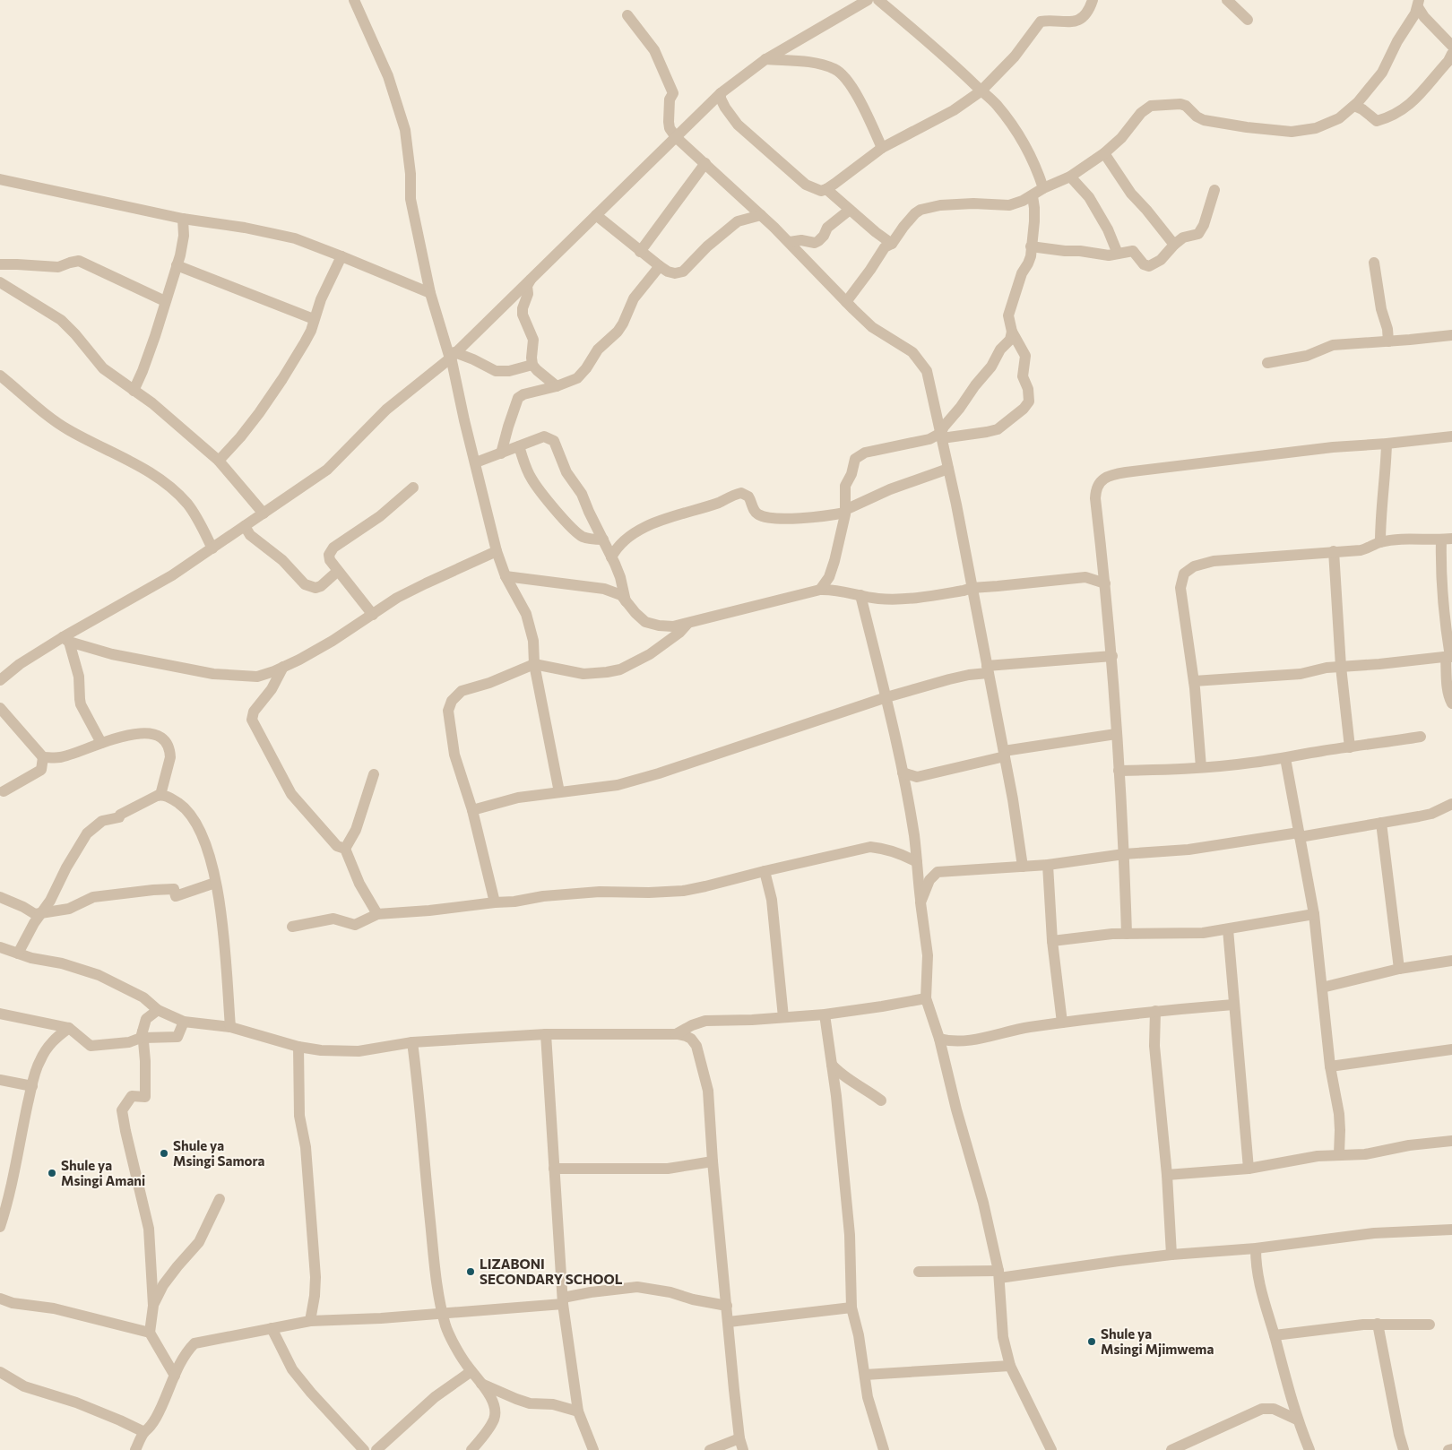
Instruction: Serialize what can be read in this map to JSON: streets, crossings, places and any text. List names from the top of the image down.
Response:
{
  "places": [
    "Shule ya Msingi Samora",
    "Shule ya Msingi Amani",
    "LIZABONI SECONDARY SCHOOL",
    "Shule ya Msingi Mjimwema"
  ]
}
